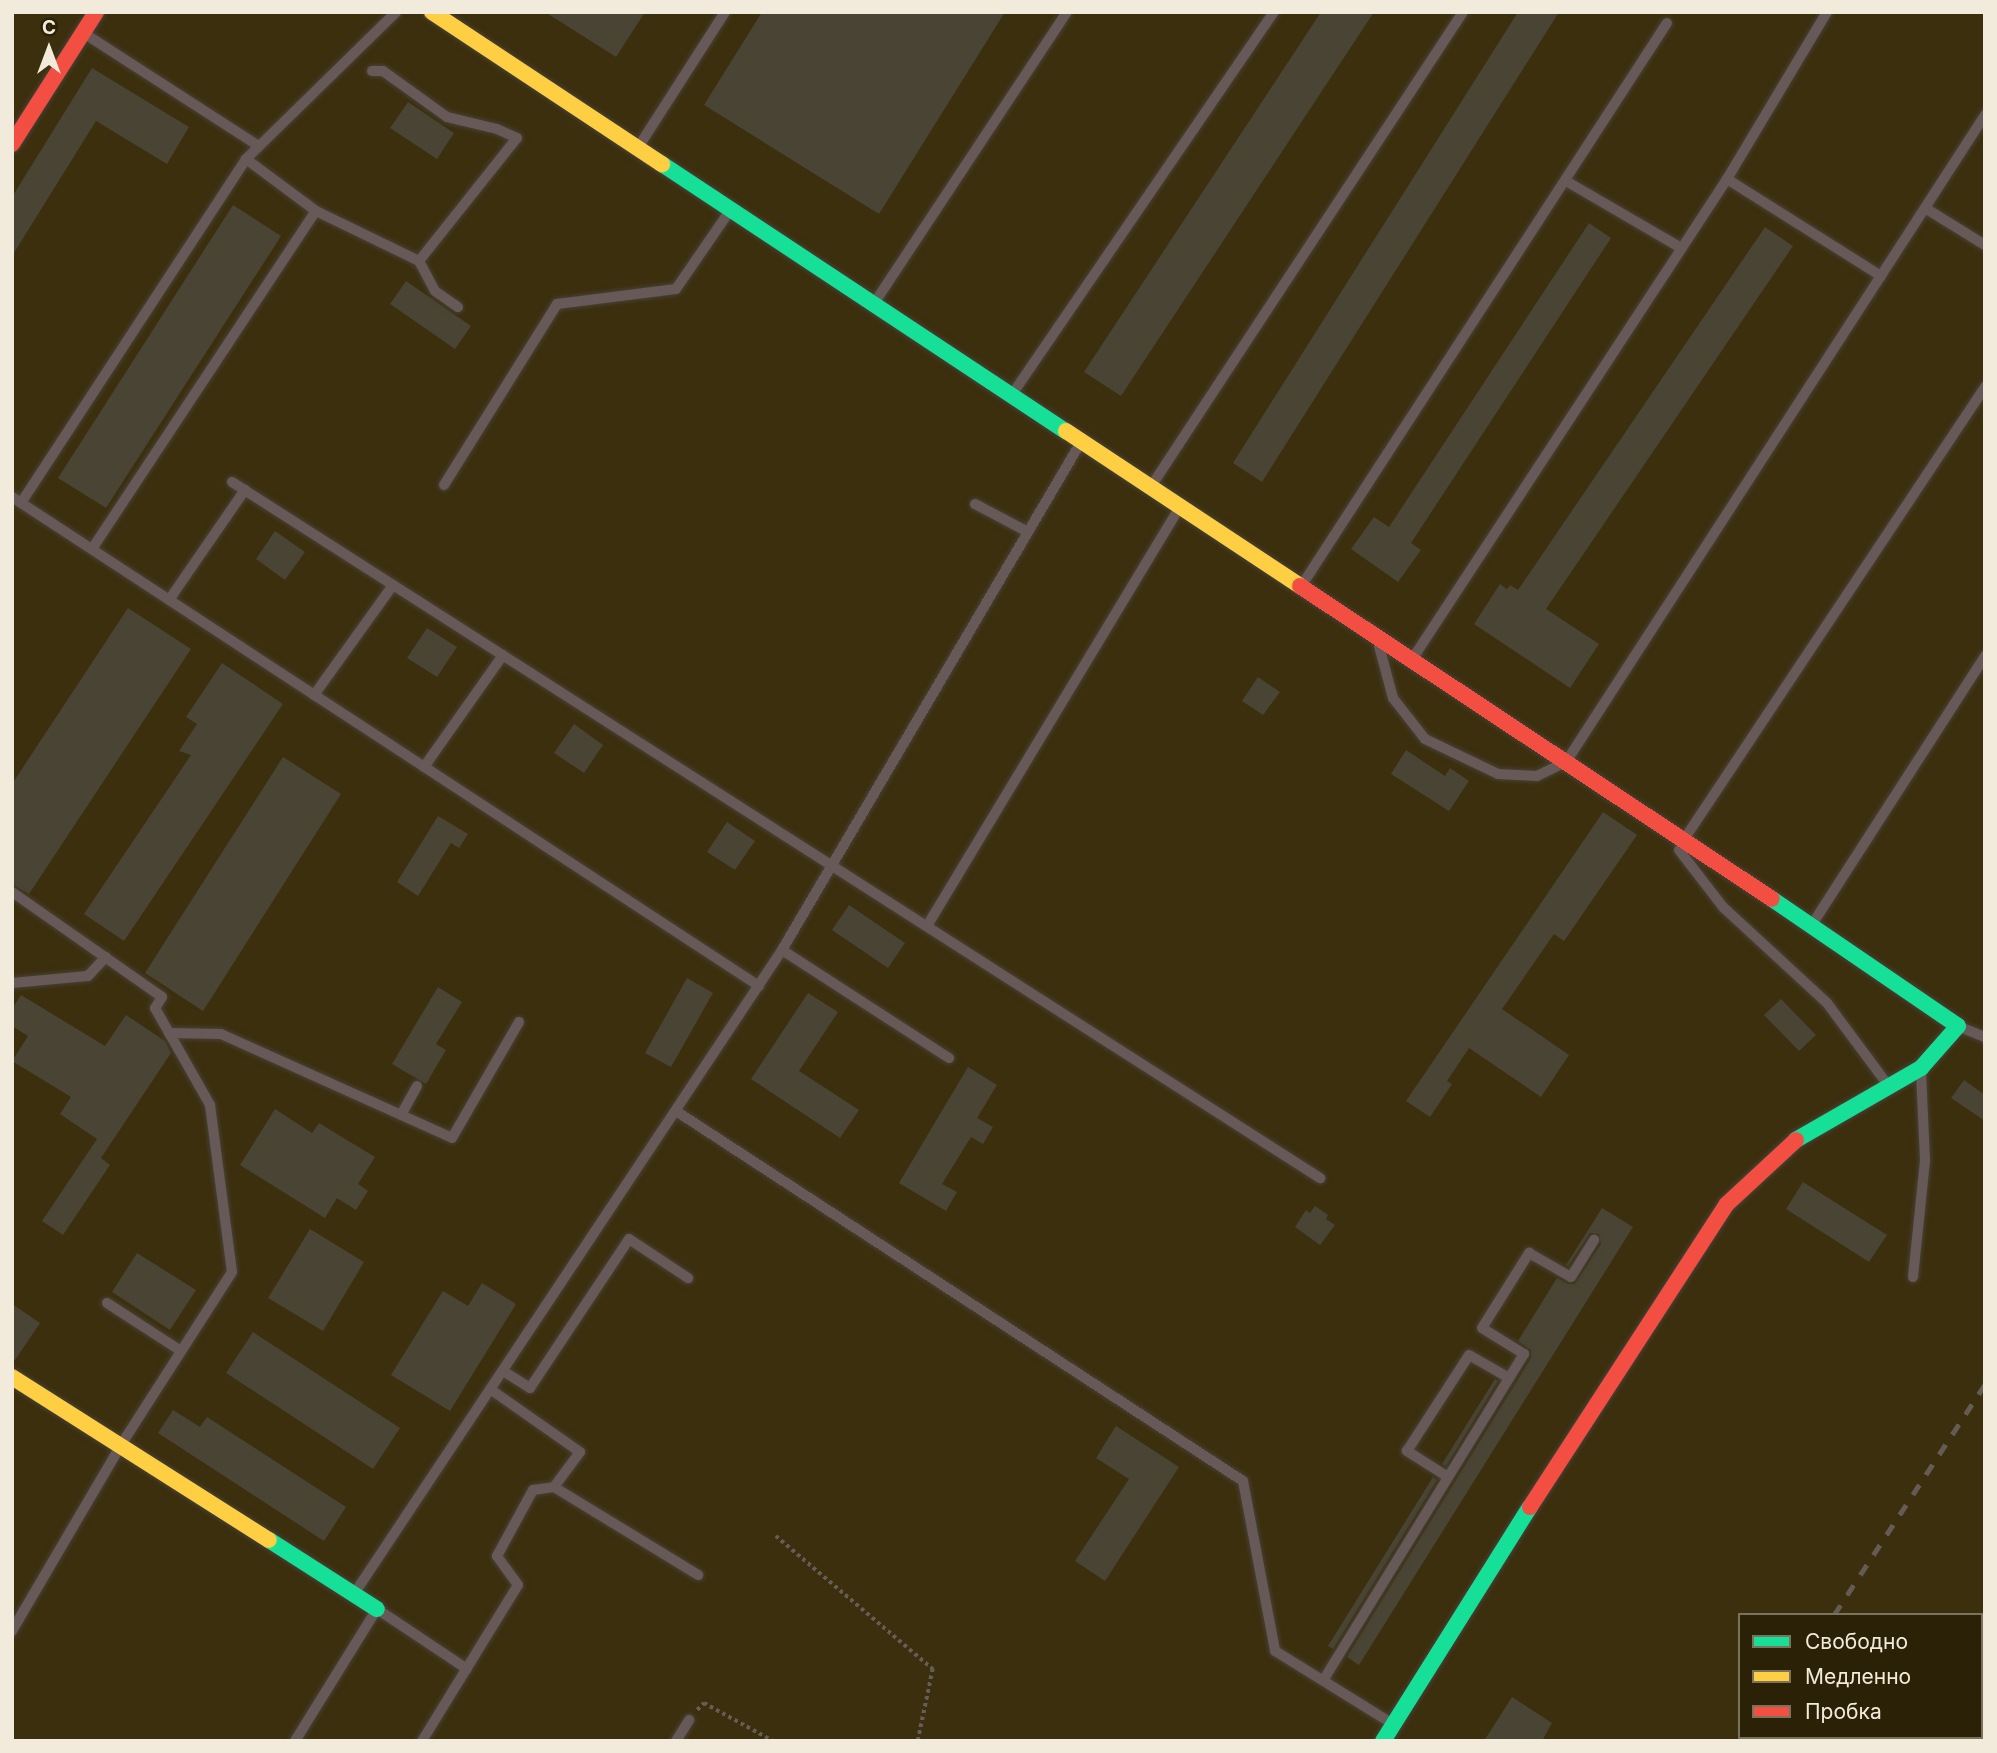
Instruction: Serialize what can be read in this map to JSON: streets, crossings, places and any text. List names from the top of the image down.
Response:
{
  "legend": ["Свободно", "Медленно", "Пробка"],
  "north": "top"
}
